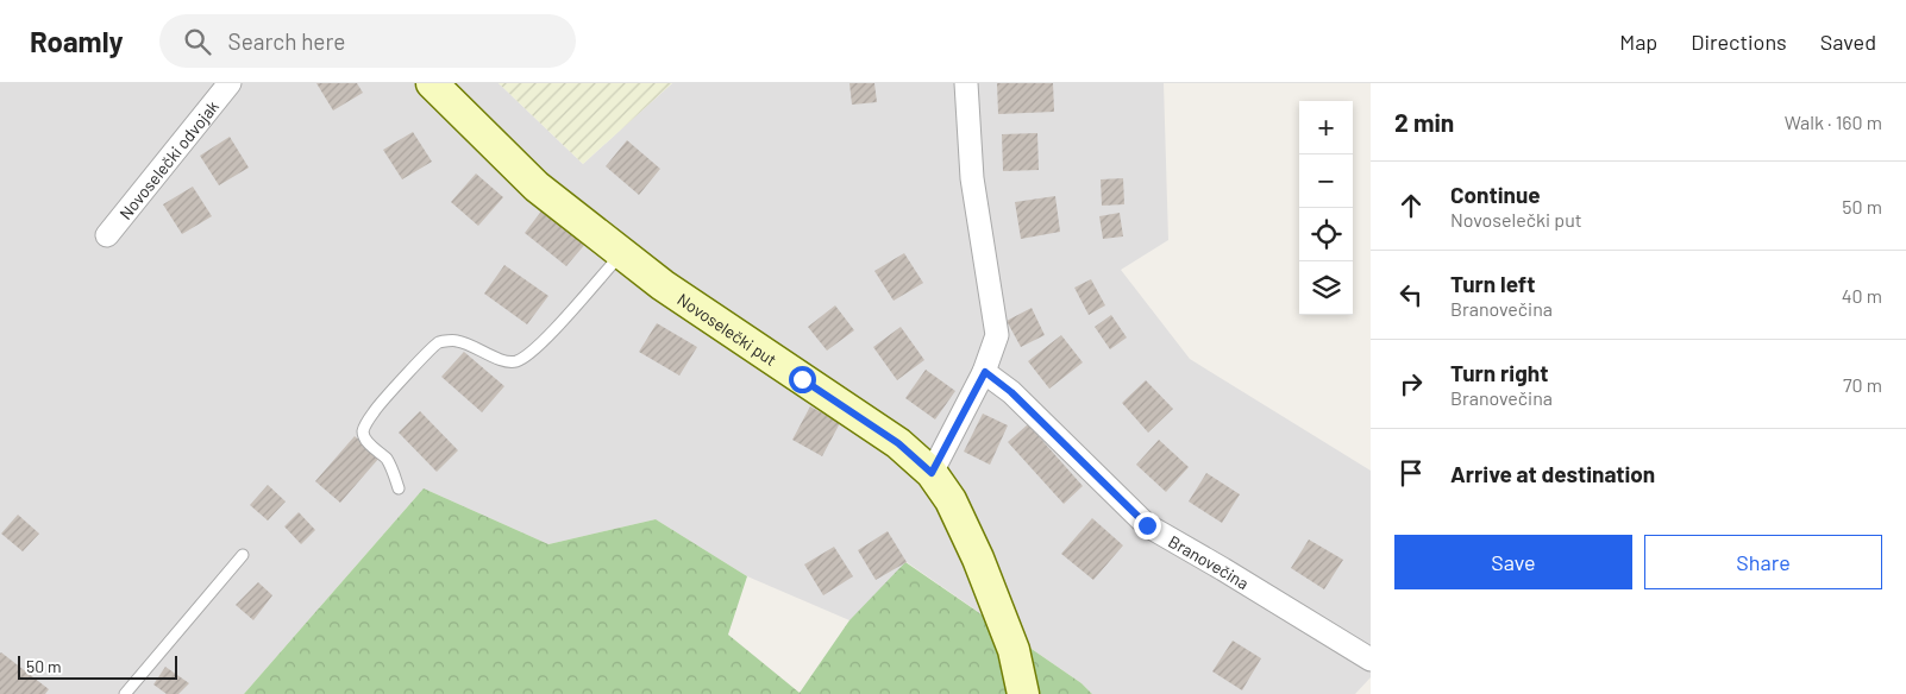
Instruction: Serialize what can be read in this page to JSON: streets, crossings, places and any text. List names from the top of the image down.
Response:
{
  "streets": {
    "street": ["Novoselečki odvojak", "Novoselečki put", "Branovečina"]
  },
  "scale_bar": "50 m",
  "page": {
    "header": "Roamly",
    "search": "Search here",
    "nav": ["Map", "Directions", "Saved"],
    "heading": ["2 min", "Walk · 160 m"],
    "map_buttons": ["+", "−"],
    "list": [
      ["Continue", "Novoselečki put", "50 m"],
      ["Turn left", "Branovečina", "40 m"],
      ["Turn right", "Branovečina", "70 m"],
      "Arrive at destination"
    ],
    "buttons": ["Save", "Share"],
    "scale": "50 m"
  }
}
